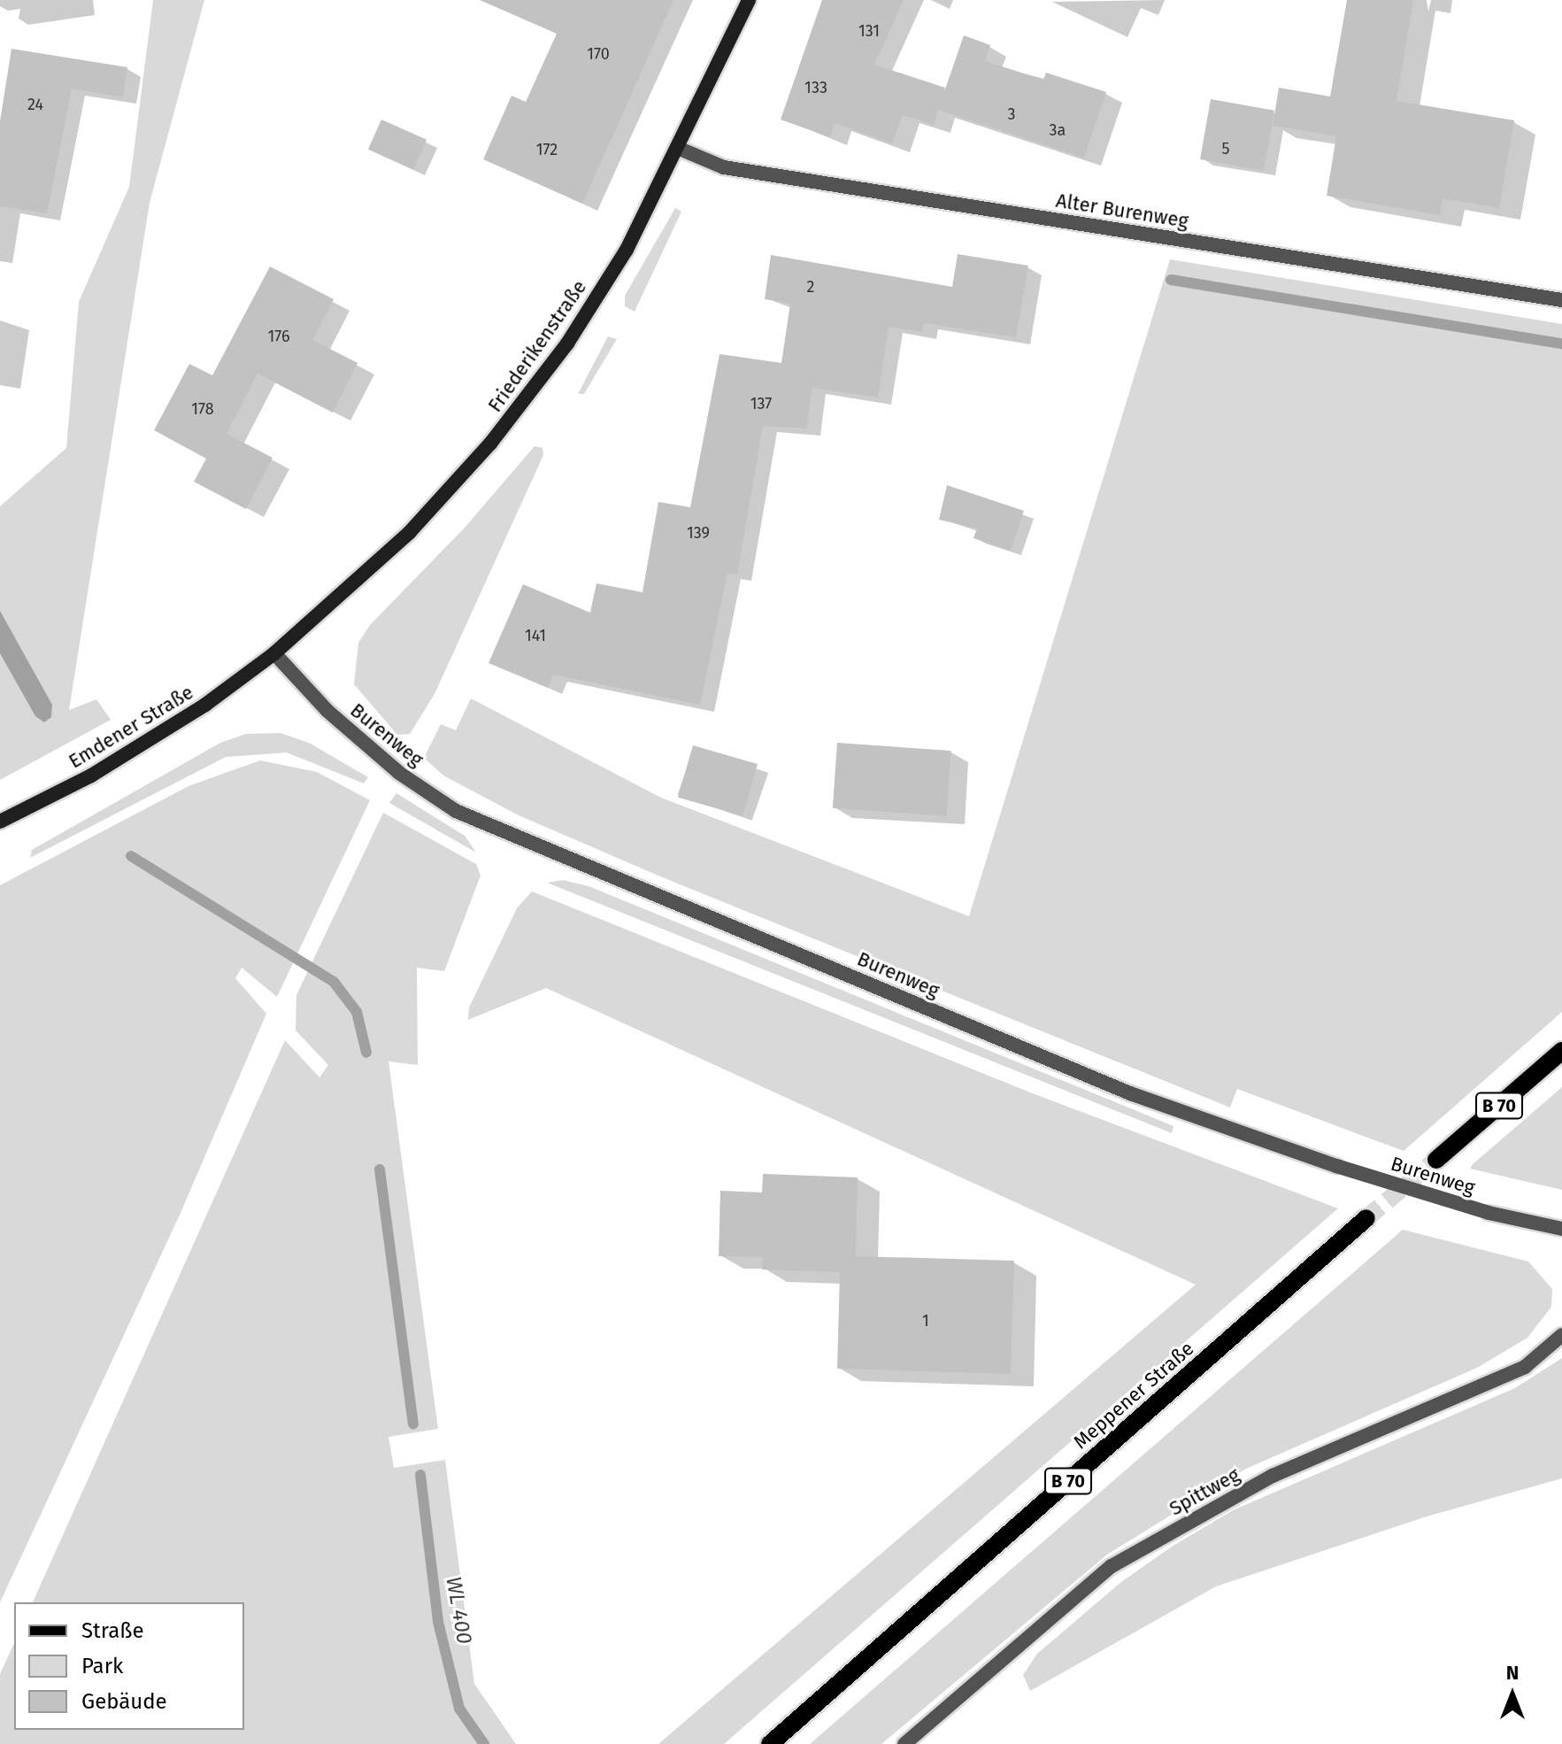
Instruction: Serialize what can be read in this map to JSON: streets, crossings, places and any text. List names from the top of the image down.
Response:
{
  "streets": {
    "main road": ["B 70", "Meppener Straße"],
    "street": [
      "Alter Burenweg",
      "Friederikenstraße",
      "Emdener Straße",
      "Burenweg",
      "Spittweg"
    ]
  },
  "crossings": [
    ["Alter Burenweg", "Friederikenstraße"],
    ["Friederikenstraße", "Emdener Straße"],
    ["Friederikenstraße", "Burenweg"],
    ["Emdener Straße", "Burenweg"]
  ],
  "water": ["WL 400"],
  "house_numbers": [
    "131",
    "170",
    "133",
    "24",
    "3",
    "3a",
    "5",
    "172",
    "2",
    "176",
    "137",
    "178",
    "139",
    "141",
    "1"
  ],
  "legend": ["Straße", "Park", "Gebäude"],
  "north": "top"
}
